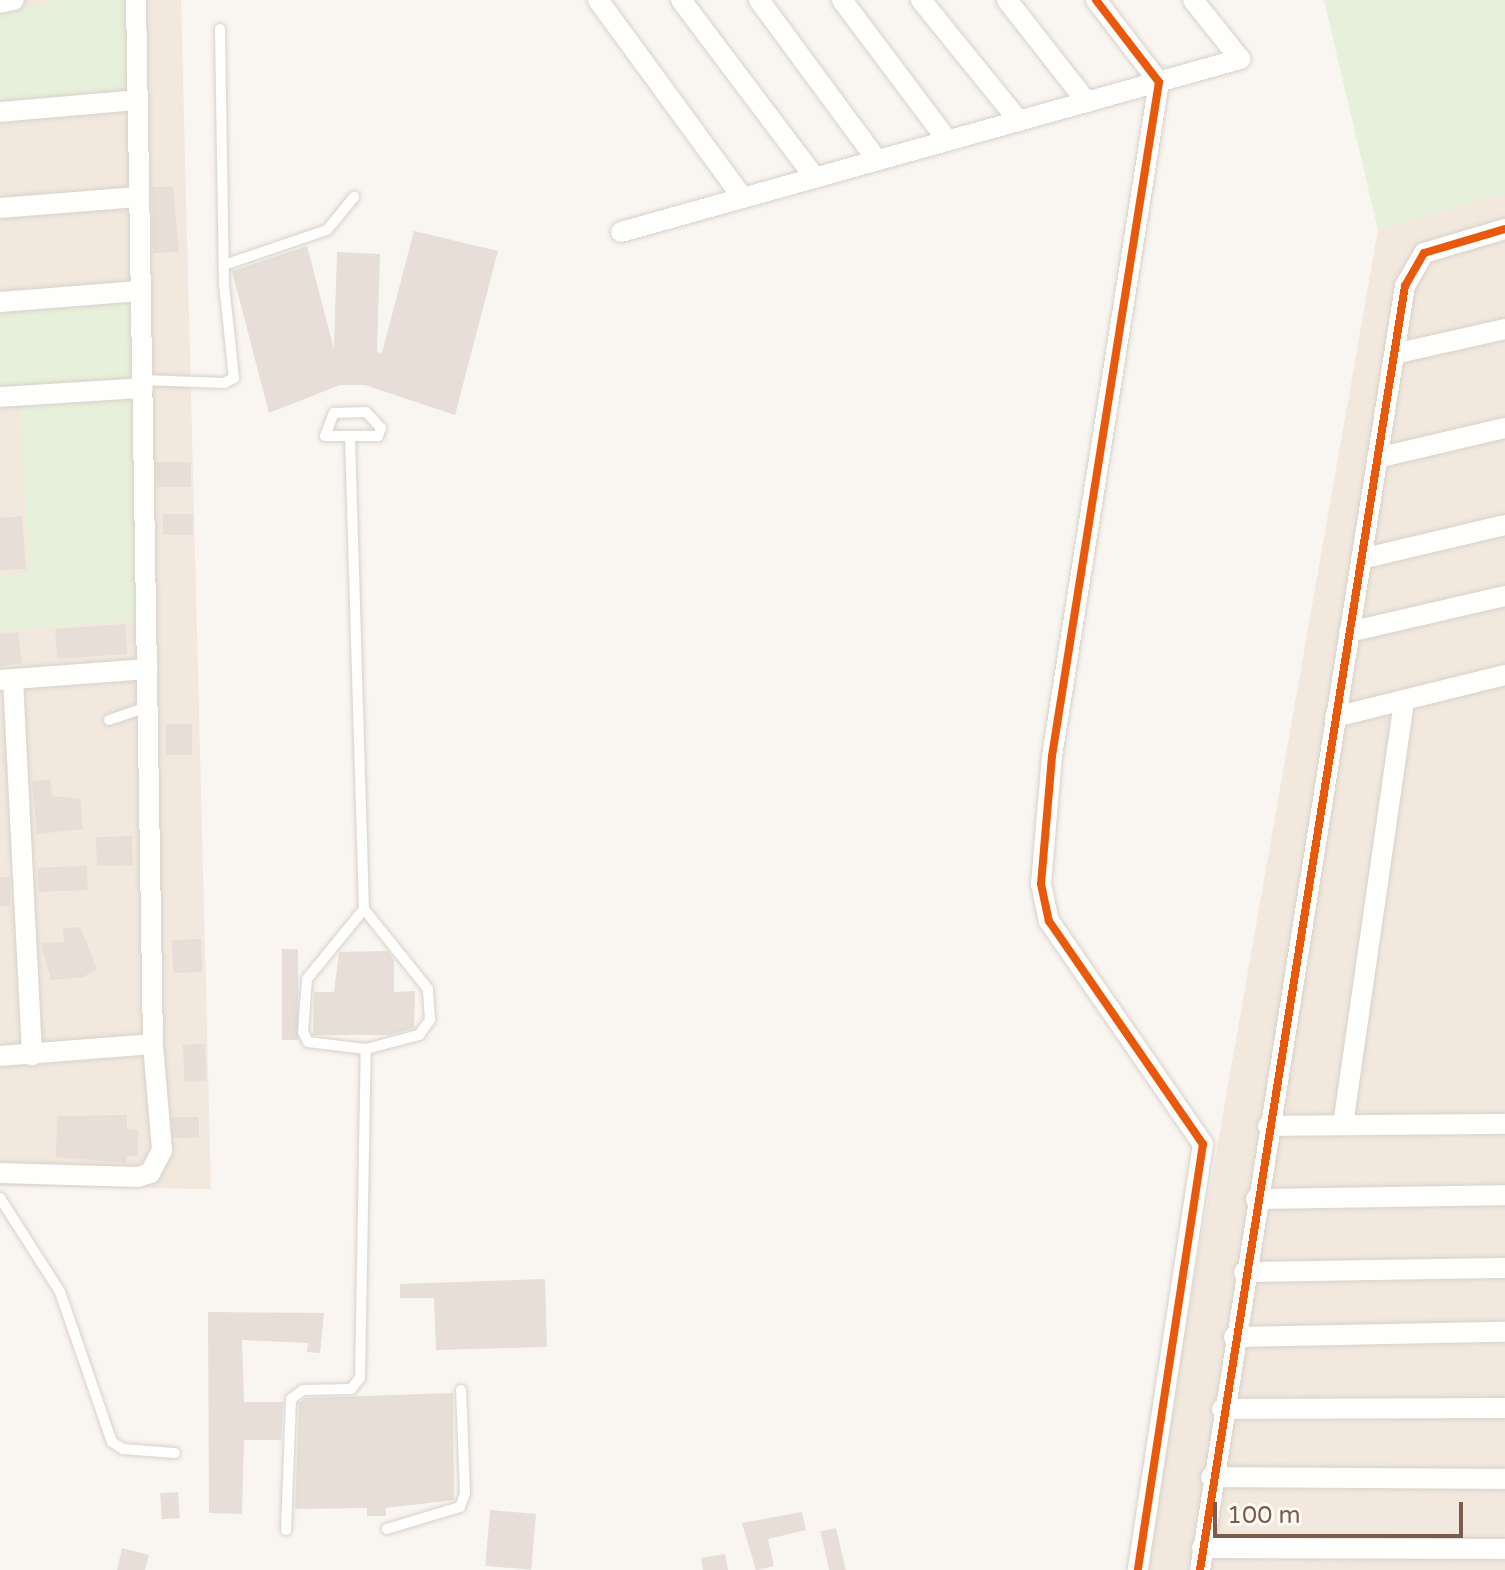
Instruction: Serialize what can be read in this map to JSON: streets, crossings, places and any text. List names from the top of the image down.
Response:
{
  "scale_bar": "100 m"
}
